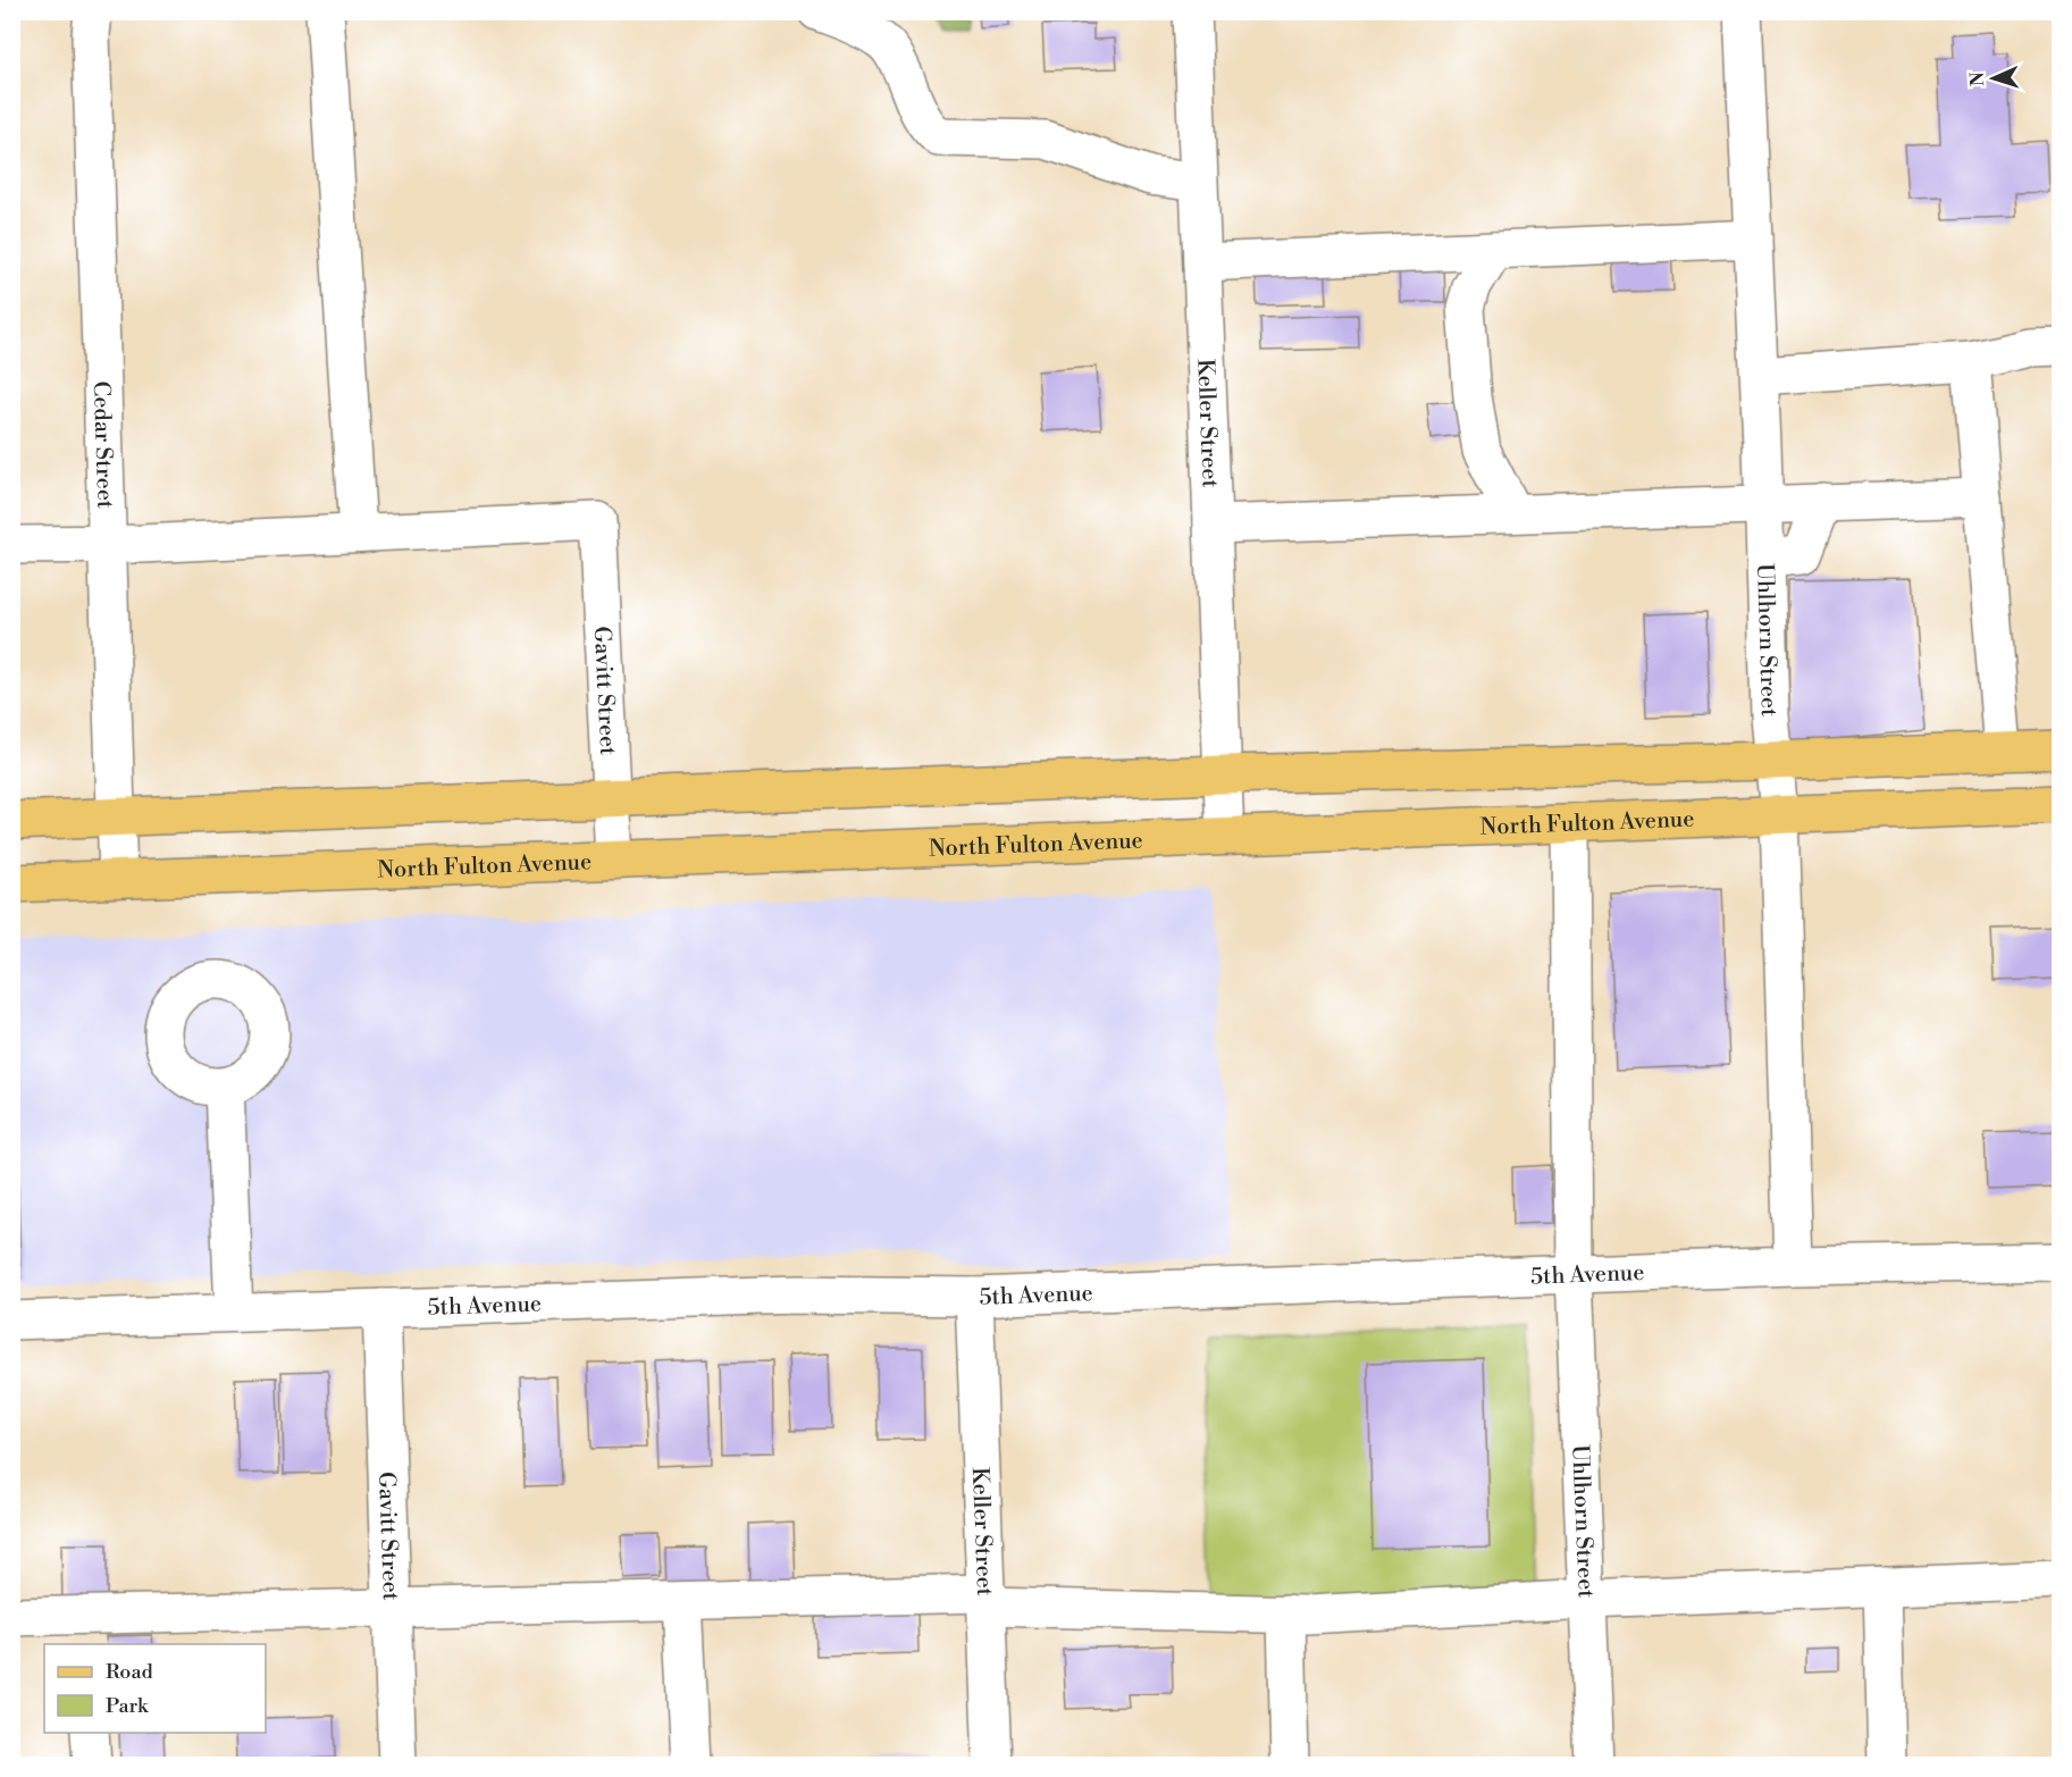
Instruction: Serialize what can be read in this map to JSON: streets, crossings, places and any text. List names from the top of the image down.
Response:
{
  "streets": {
    "main road": ["North Fulton Avenue"],
    "street": [
      "Keller Street",
      "Cedar Street",
      "Uhlhorn Street",
      "Gavitt Street",
      "5th Avenue"
    ]
  },
  "crossings": [
    ["Keller Street", "North Fulton Avenue"],
    ["Keller Street", "5th Avenue"],
    ["Cedar Street", "North Fulton Avenue"],
    ["Uhlhorn Street", "North Fulton Avenue"],
    ["Uhlhorn Street", "5th Avenue"],
    ["Gavitt Street", "North Fulton Avenue"],
    ["Gavitt Street", "5th Avenue"]
  ],
  "legend": ["Road", "Park"],
  "north": "left"
}
